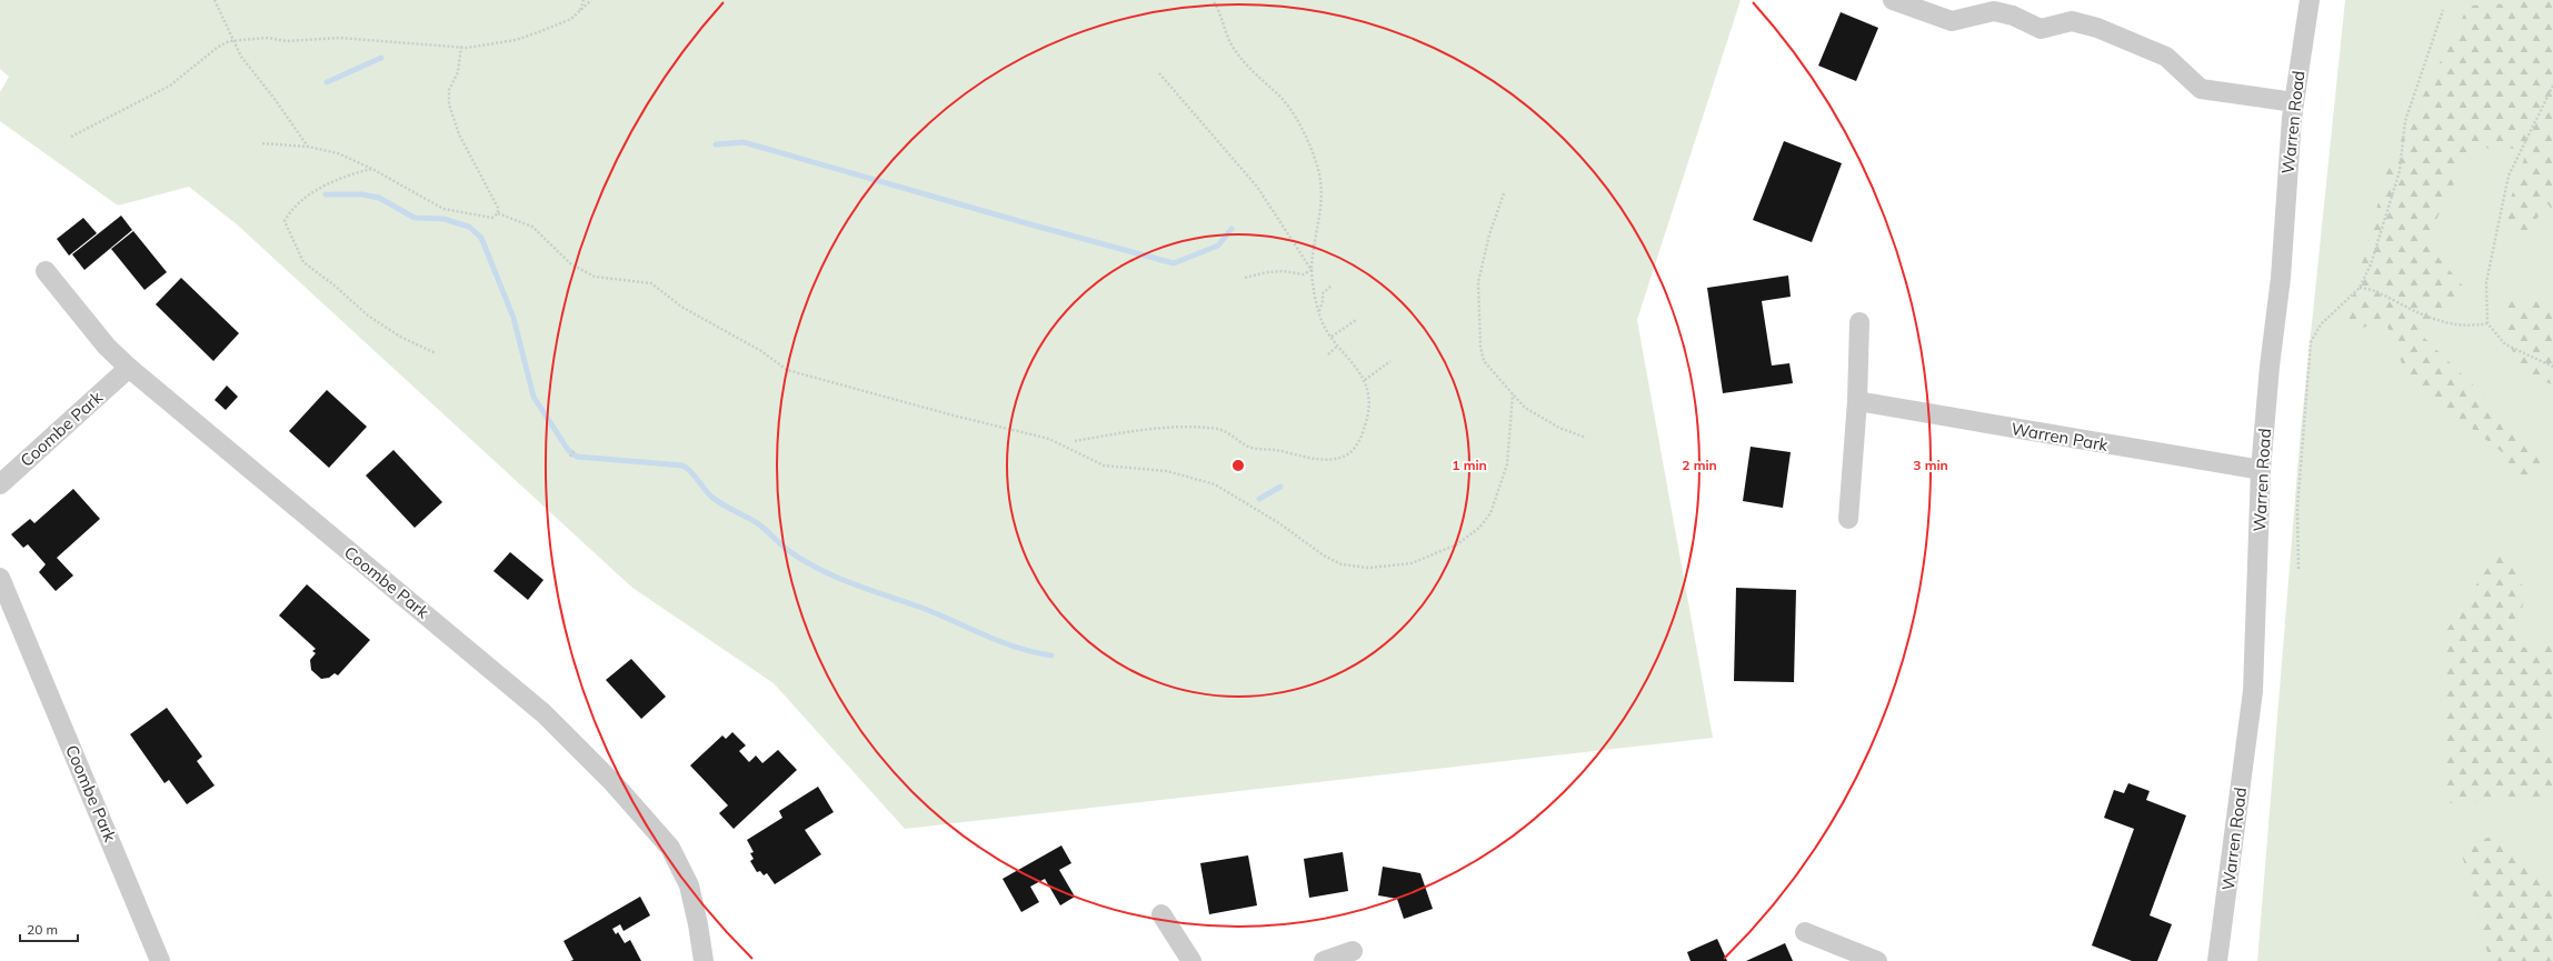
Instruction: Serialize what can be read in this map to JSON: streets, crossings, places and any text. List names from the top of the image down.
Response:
{
  "streets": {
    "street": ["Warren Road", "Coombe Park", "Warren Park"]
  },
  "crossings": [
    ["Warren Road", "Warren Park"]
  ],
  "scale_bar": "20 m",
  "rings": ["1 min", "2 min", "3 min"]
}
